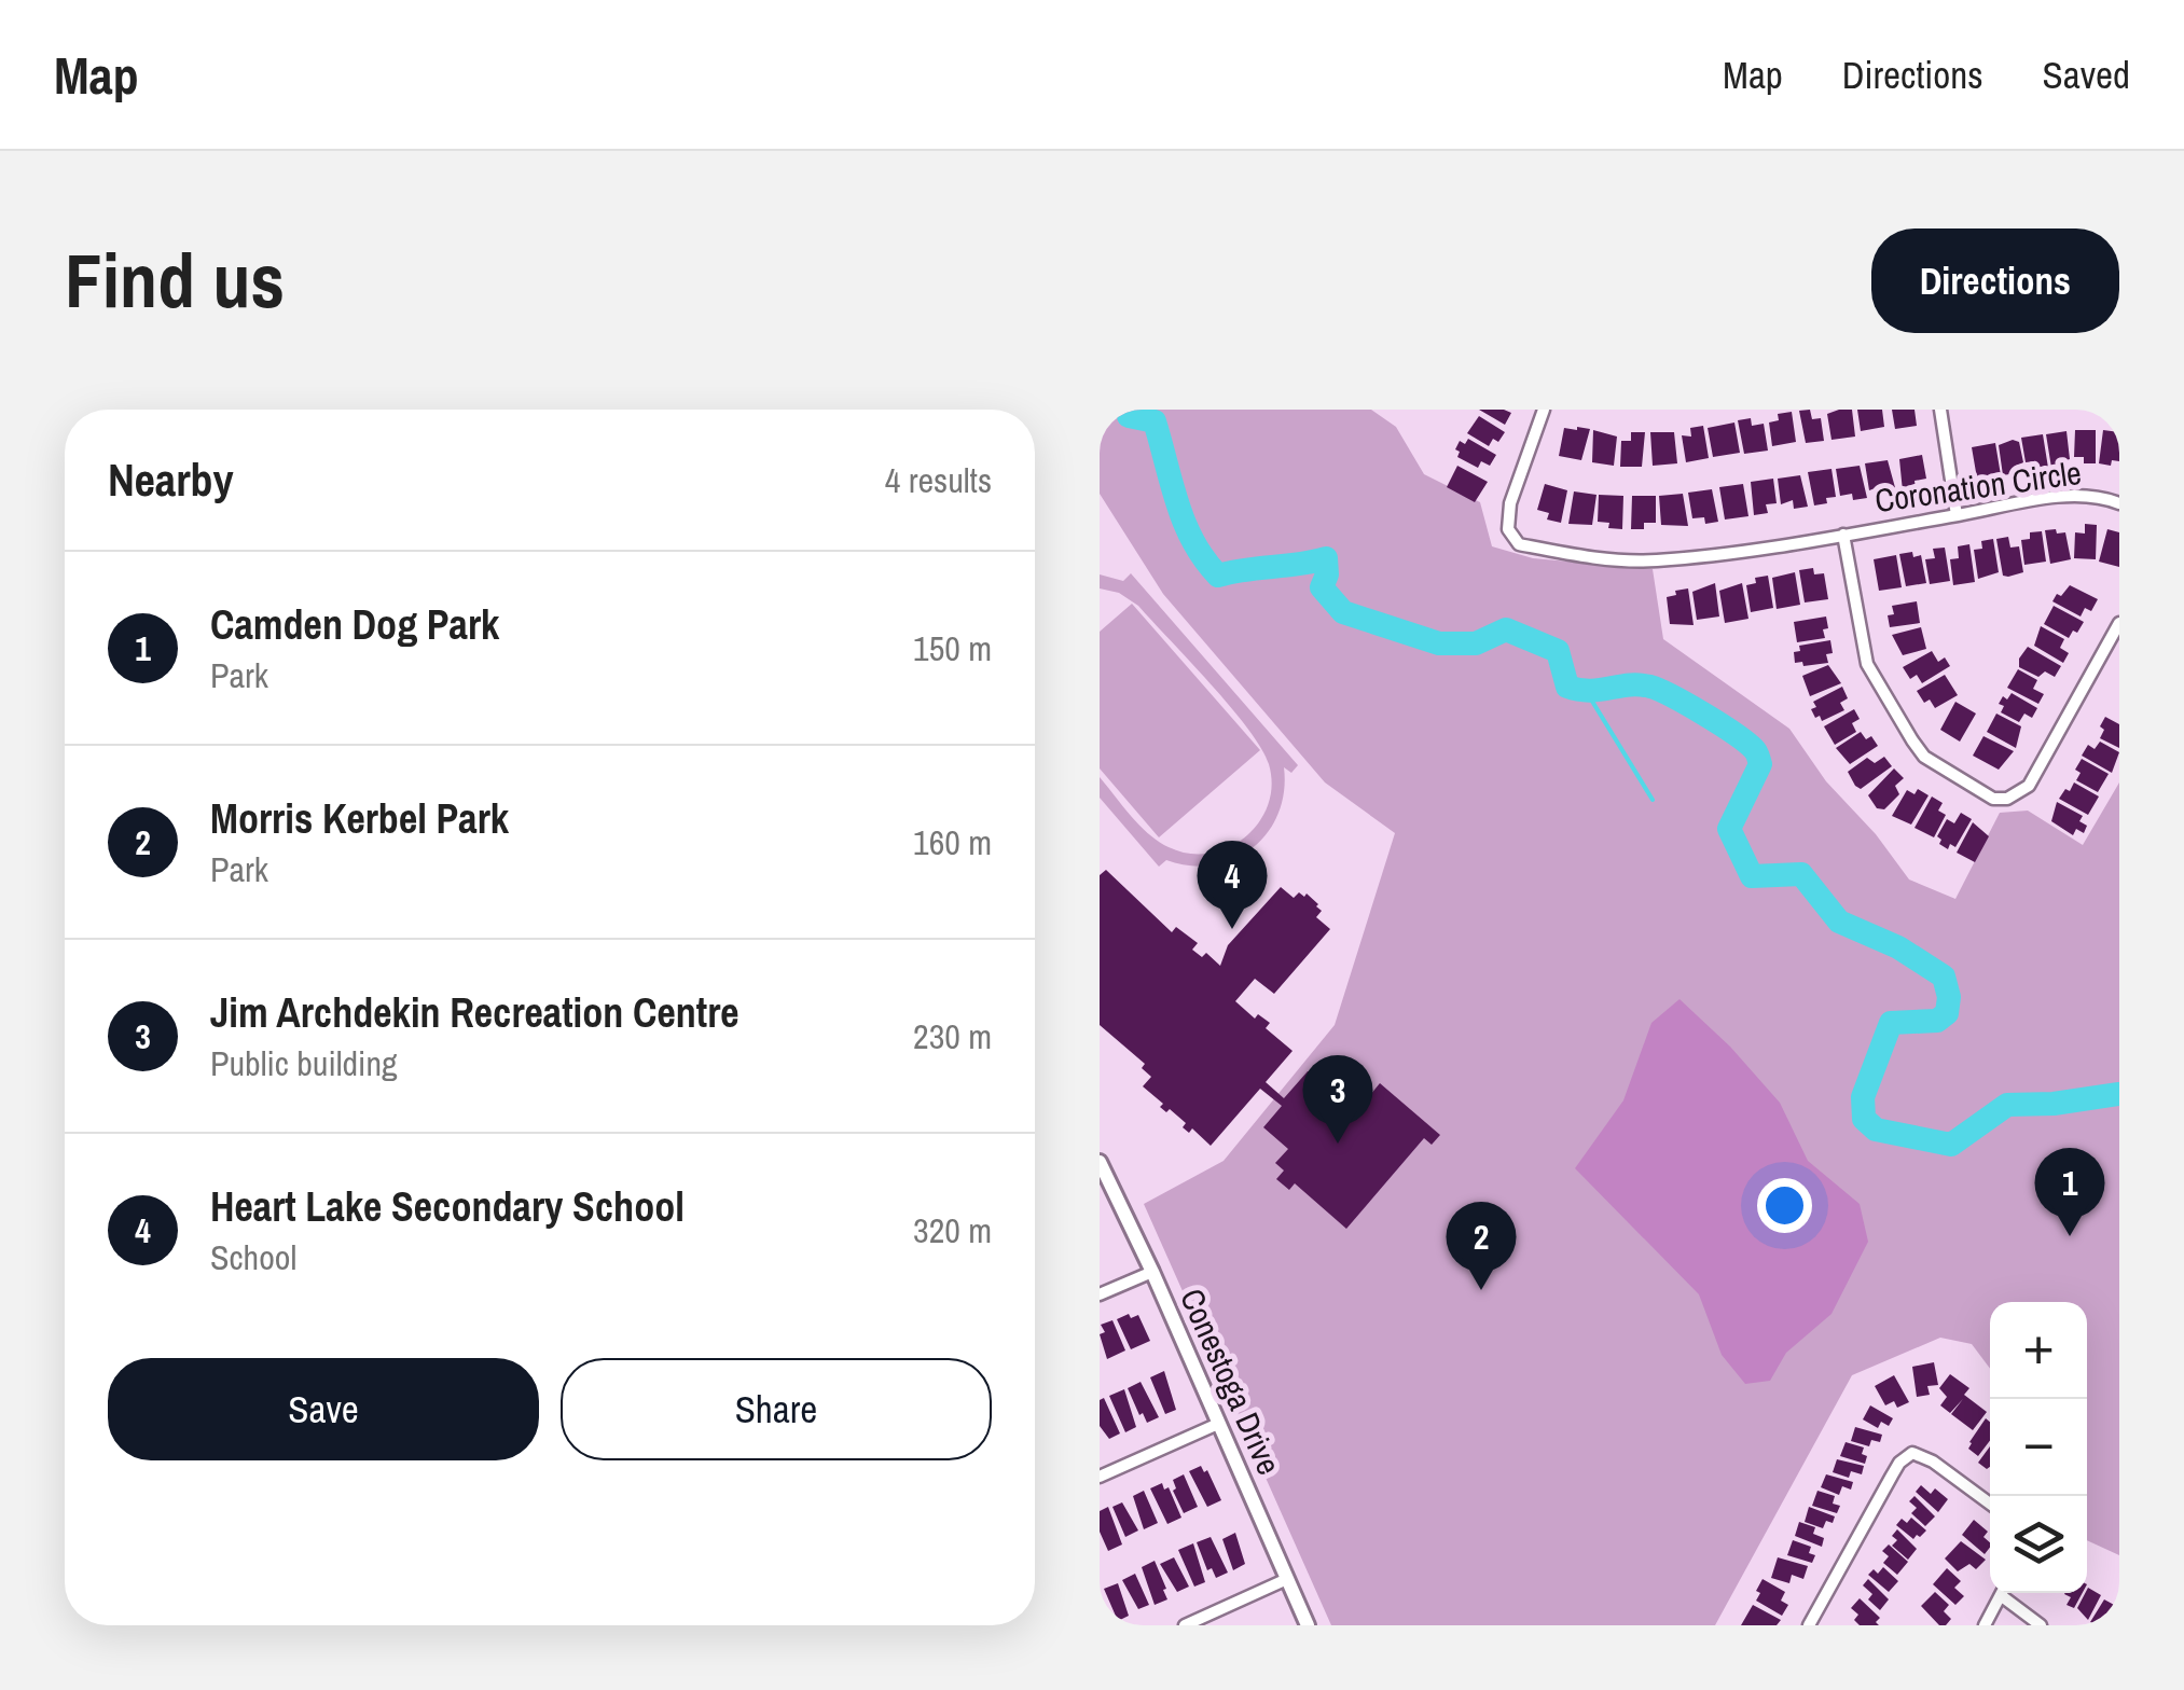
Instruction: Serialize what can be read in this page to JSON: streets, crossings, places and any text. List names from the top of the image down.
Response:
{
  "streets": {
    "street": ["Coronation Circle", "Conestoga Drive"]
  },
  "page": {
    "header": "Map",
    "nav": ["Map", "Directions", "Saved"],
    "buttons": [
      "Directions",
      ["Save", "Share"]
    ],
    "title": "Find us",
    "heading": ["Nearby", "4 results"],
    "list": [
      {
        "mark": "1",
        "name": "Camden Dog Park",
        "note": "Park",
        "value": "150 m"
      },
      {
        "mark": "2",
        "name": "Morris Kerbel Park",
        "note": "Park",
        "value": "160 m"
      },
      {
        "mark": "3",
        "name": "Jim Archdekin Recreation Centre",
        "note": "Public building",
        "value": "230 m"
      },
      {
        "mark": "4",
        "name": "Heart Lake Secondary School",
        "note": "School",
        "value": "320 m"
      }
    ],
    "pins": [
      "4",
      "3",
      "1",
      "2"
    ],
    "map_buttons": ["+", "−"]
  }
}
